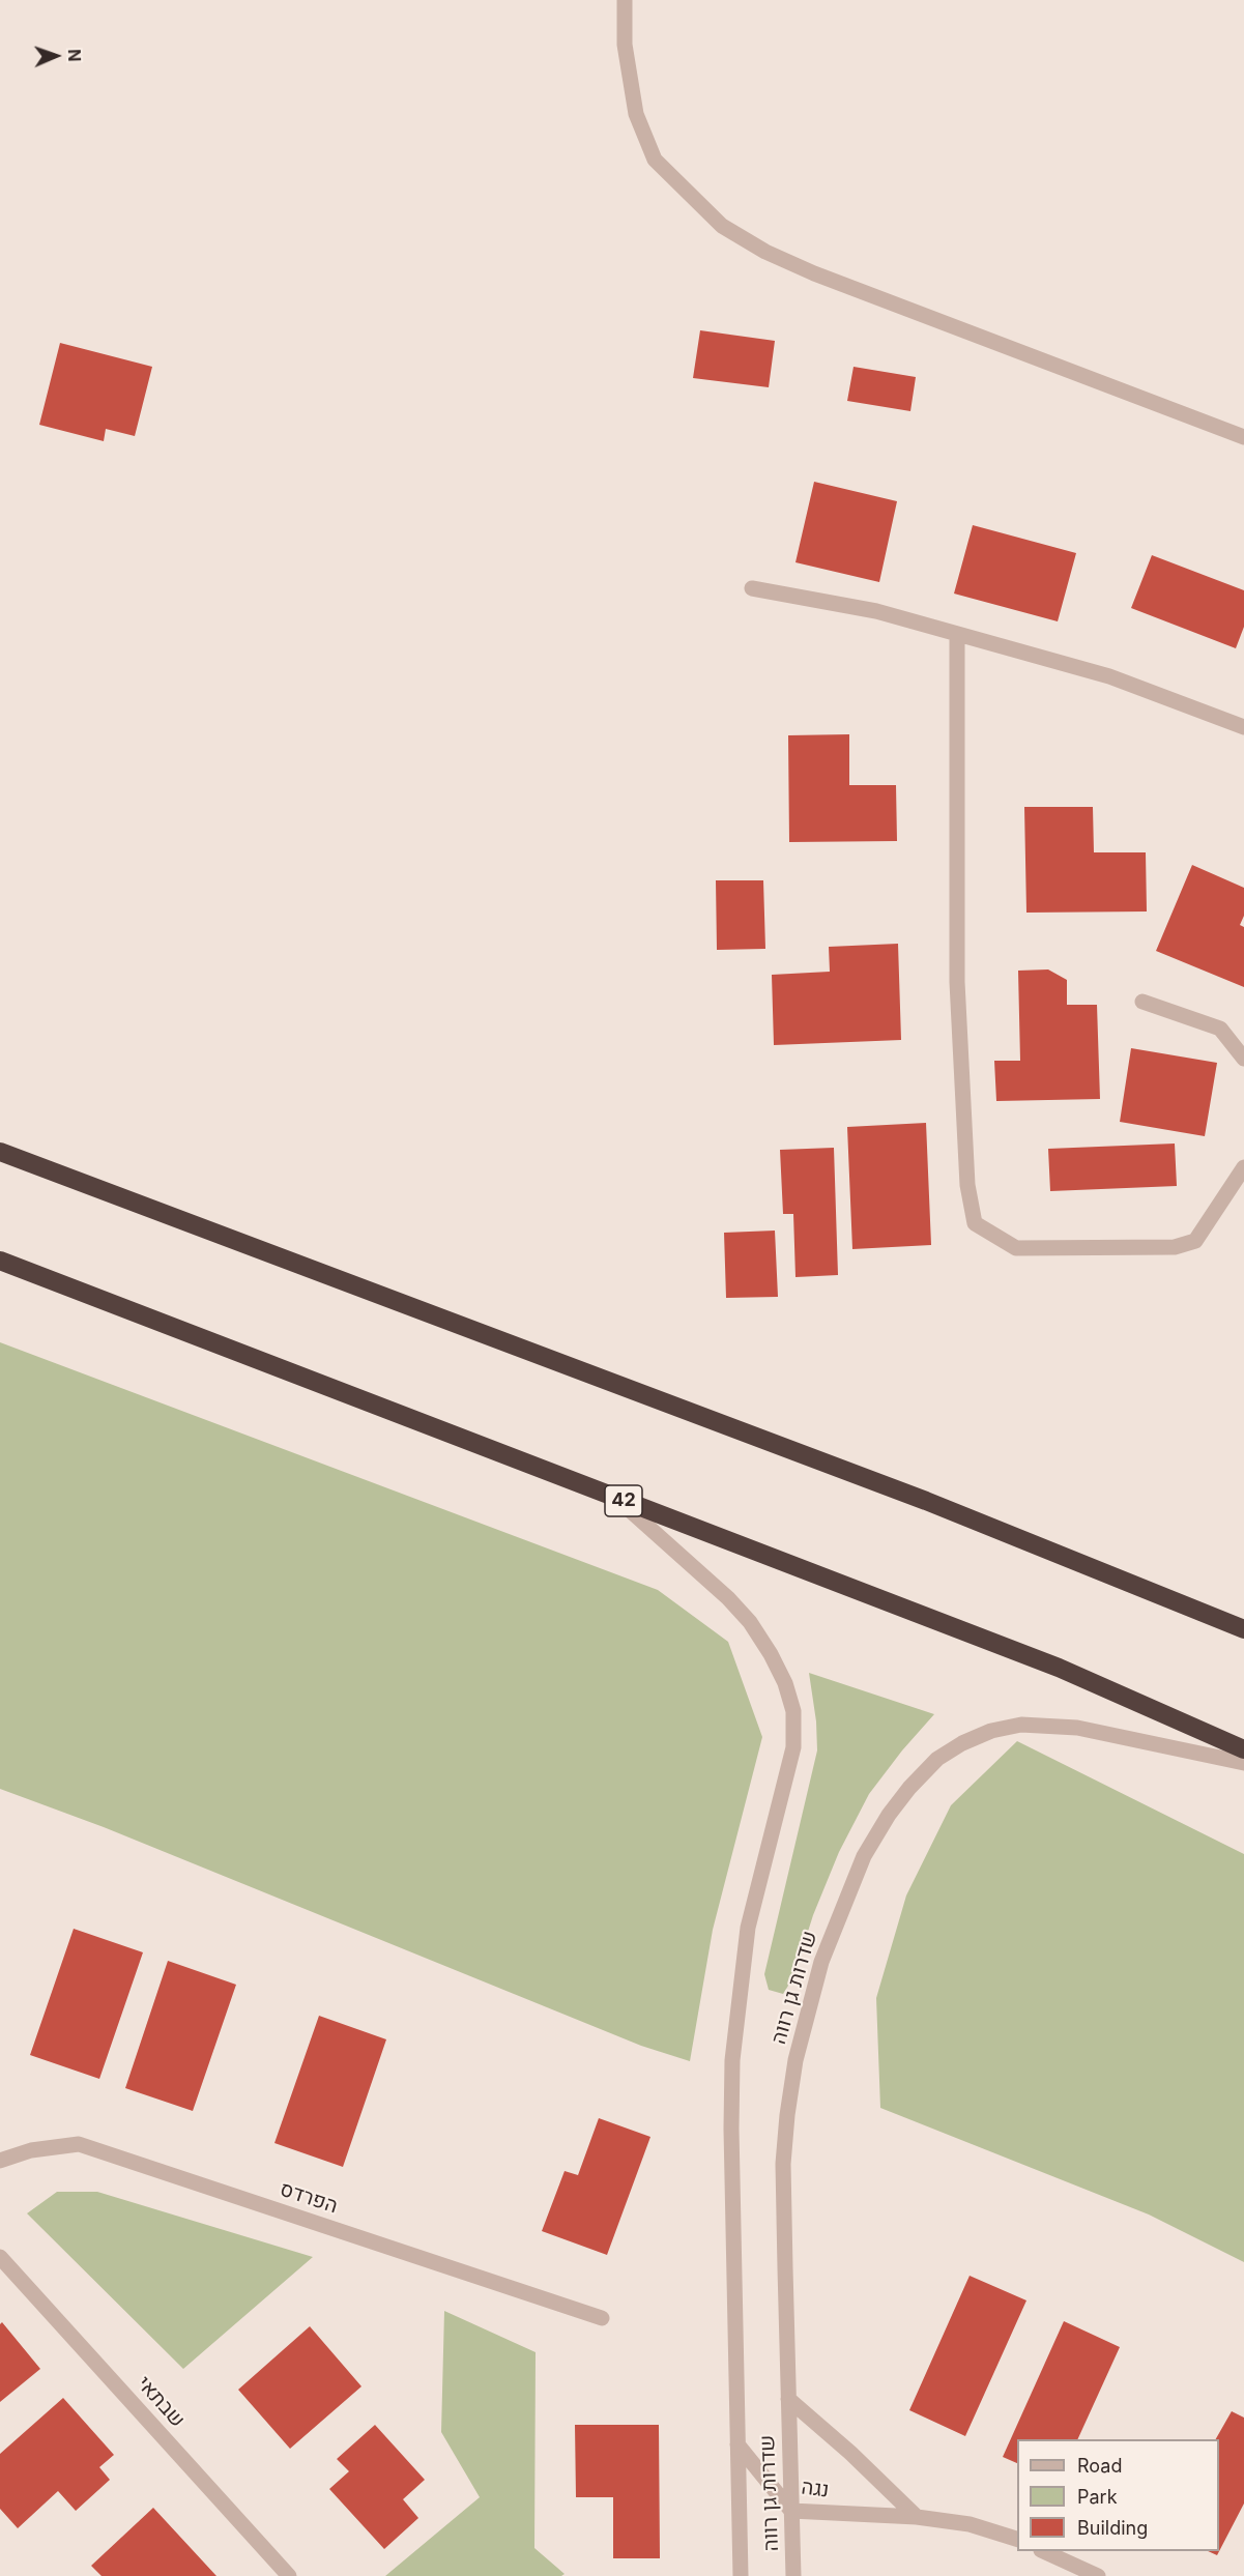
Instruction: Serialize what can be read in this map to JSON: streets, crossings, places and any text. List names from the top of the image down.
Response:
{
  "streets": {
    "highway": ["42"],
    "street": [
      "שדרות גן רווה",
      "הפרדס",
      "שבתאי",
      "נגה"
    ]
  },
  "crossings": [
    ["42", "שדרות גן רווה"],
    ["שדרות גן רווה", "נגה"]
  ],
  "legend": ["Road", "Park", "Building"],
  "north": "right"
}
